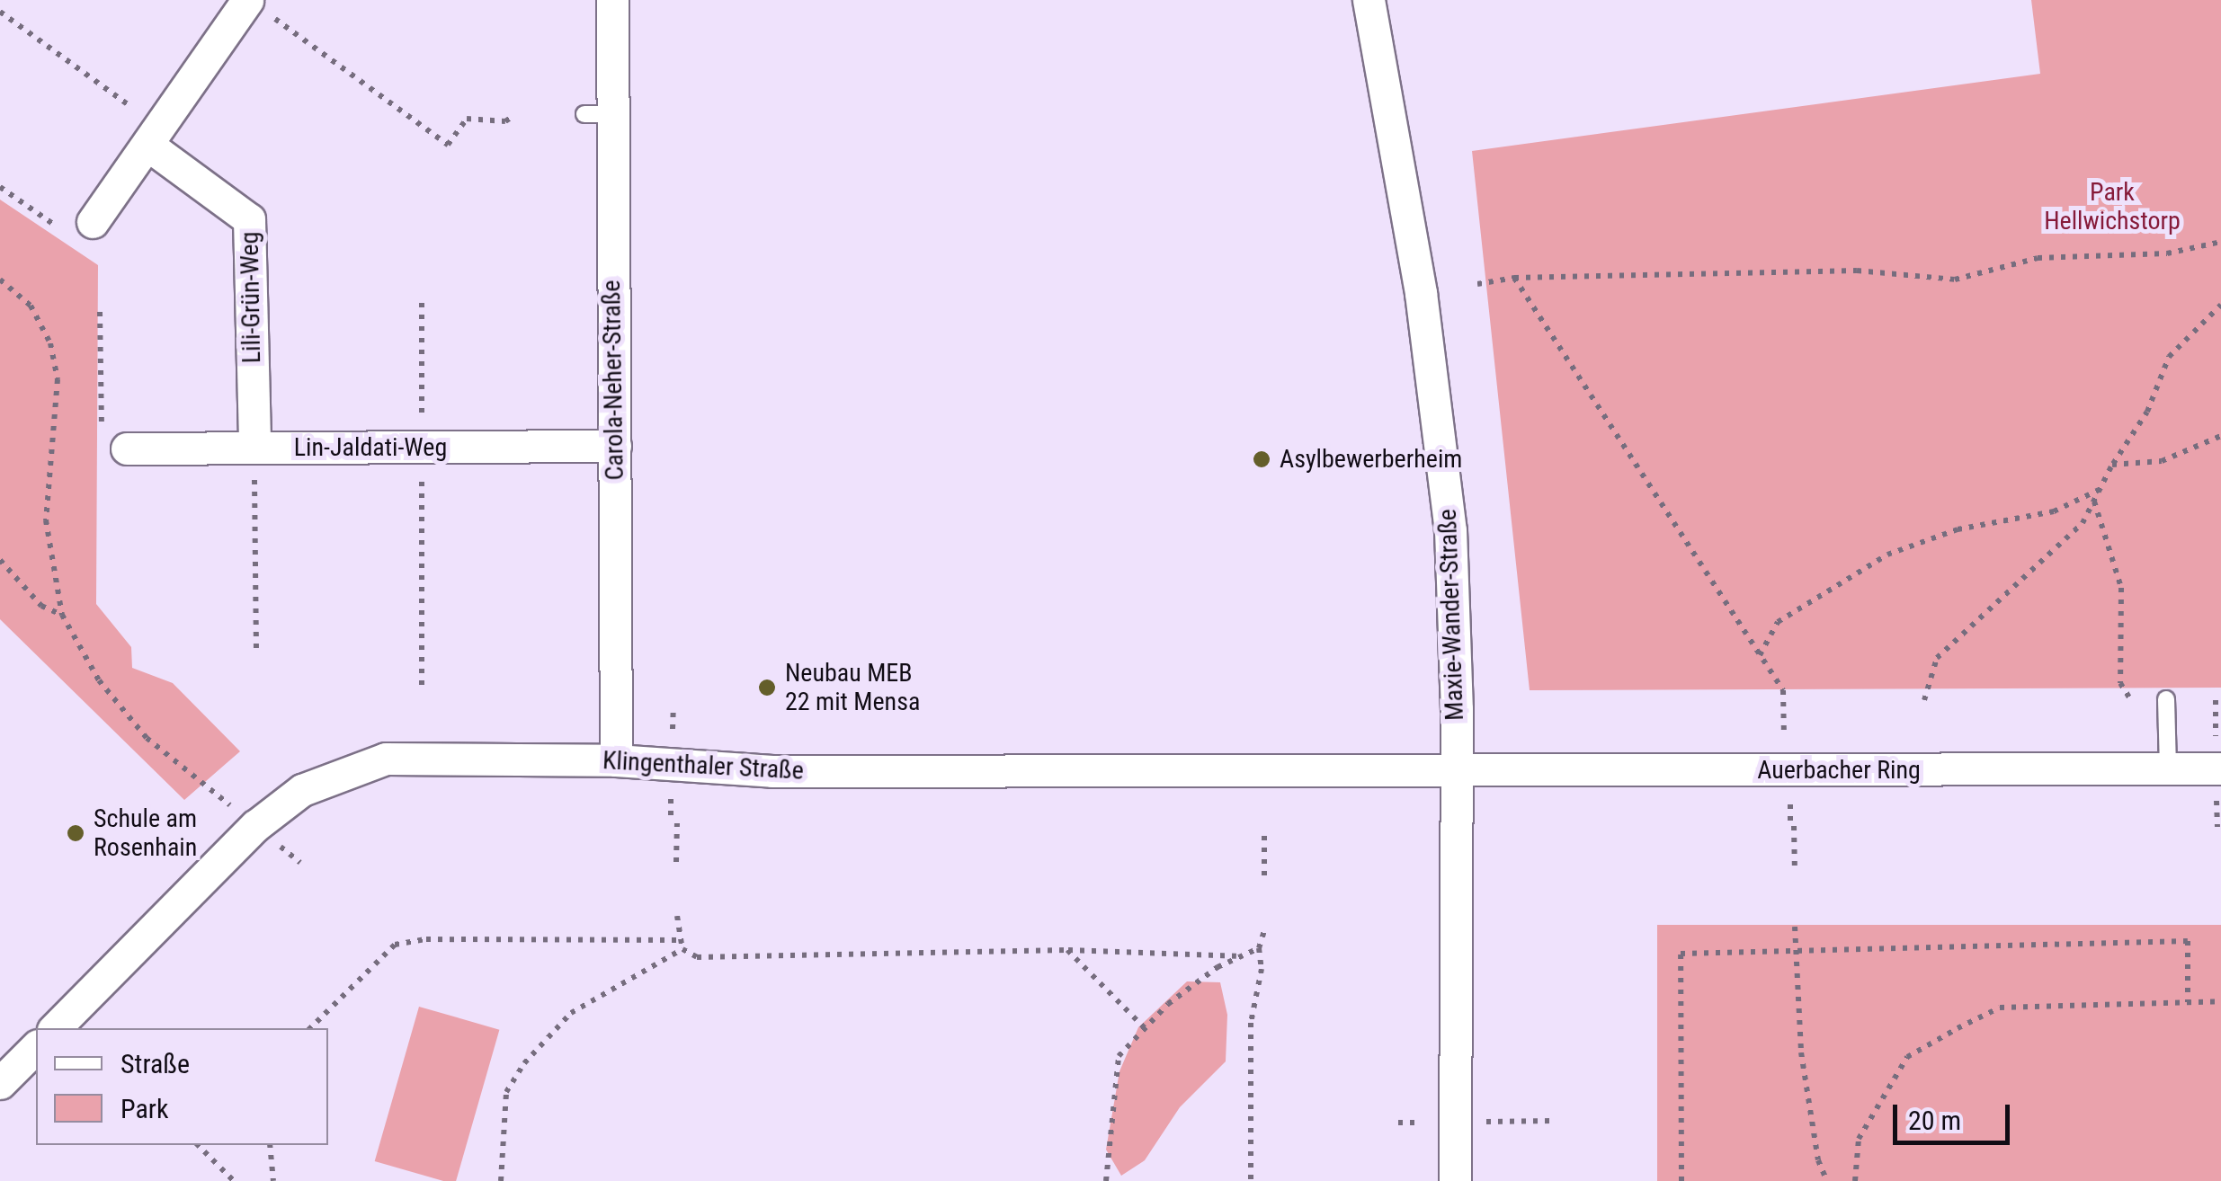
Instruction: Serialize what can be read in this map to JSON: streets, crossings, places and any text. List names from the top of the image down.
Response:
{
  "streets": {
    "street": [
      "Lili-Grün-Weg",
      "Carola-Neher-Straße",
      "Lin-Jaldati-Weg",
      "Maxie-Wander-Straße",
      "Klingenthaler Straße",
      "Auerbacher Ring"
    ]
  },
  "crossings": [
    ["Lili-Grün-Weg", "Lin-Jaldati-Weg"],
    ["Carola-Neher-Straße", "Lin-Jaldati-Weg"],
    ["Carola-Neher-Straße", "Klingenthaler Straße"],
    ["Maxie-Wander-Straße", "Klingenthaler Straße"],
    ["Maxie-Wander-Straße", "Auerbacher Ring"],
    ["Klingenthaler Straße", "Auerbacher Ring"]
  ],
  "parks": ["Park Hellwichstorp"],
  "places": ["Asylbewerberheim", "Neubau MEB 22 mit Mensa", "Schule am Rosenhain"],
  "legend": ["Straße", "Park"],
  "scale_bar": "20 m"
}
